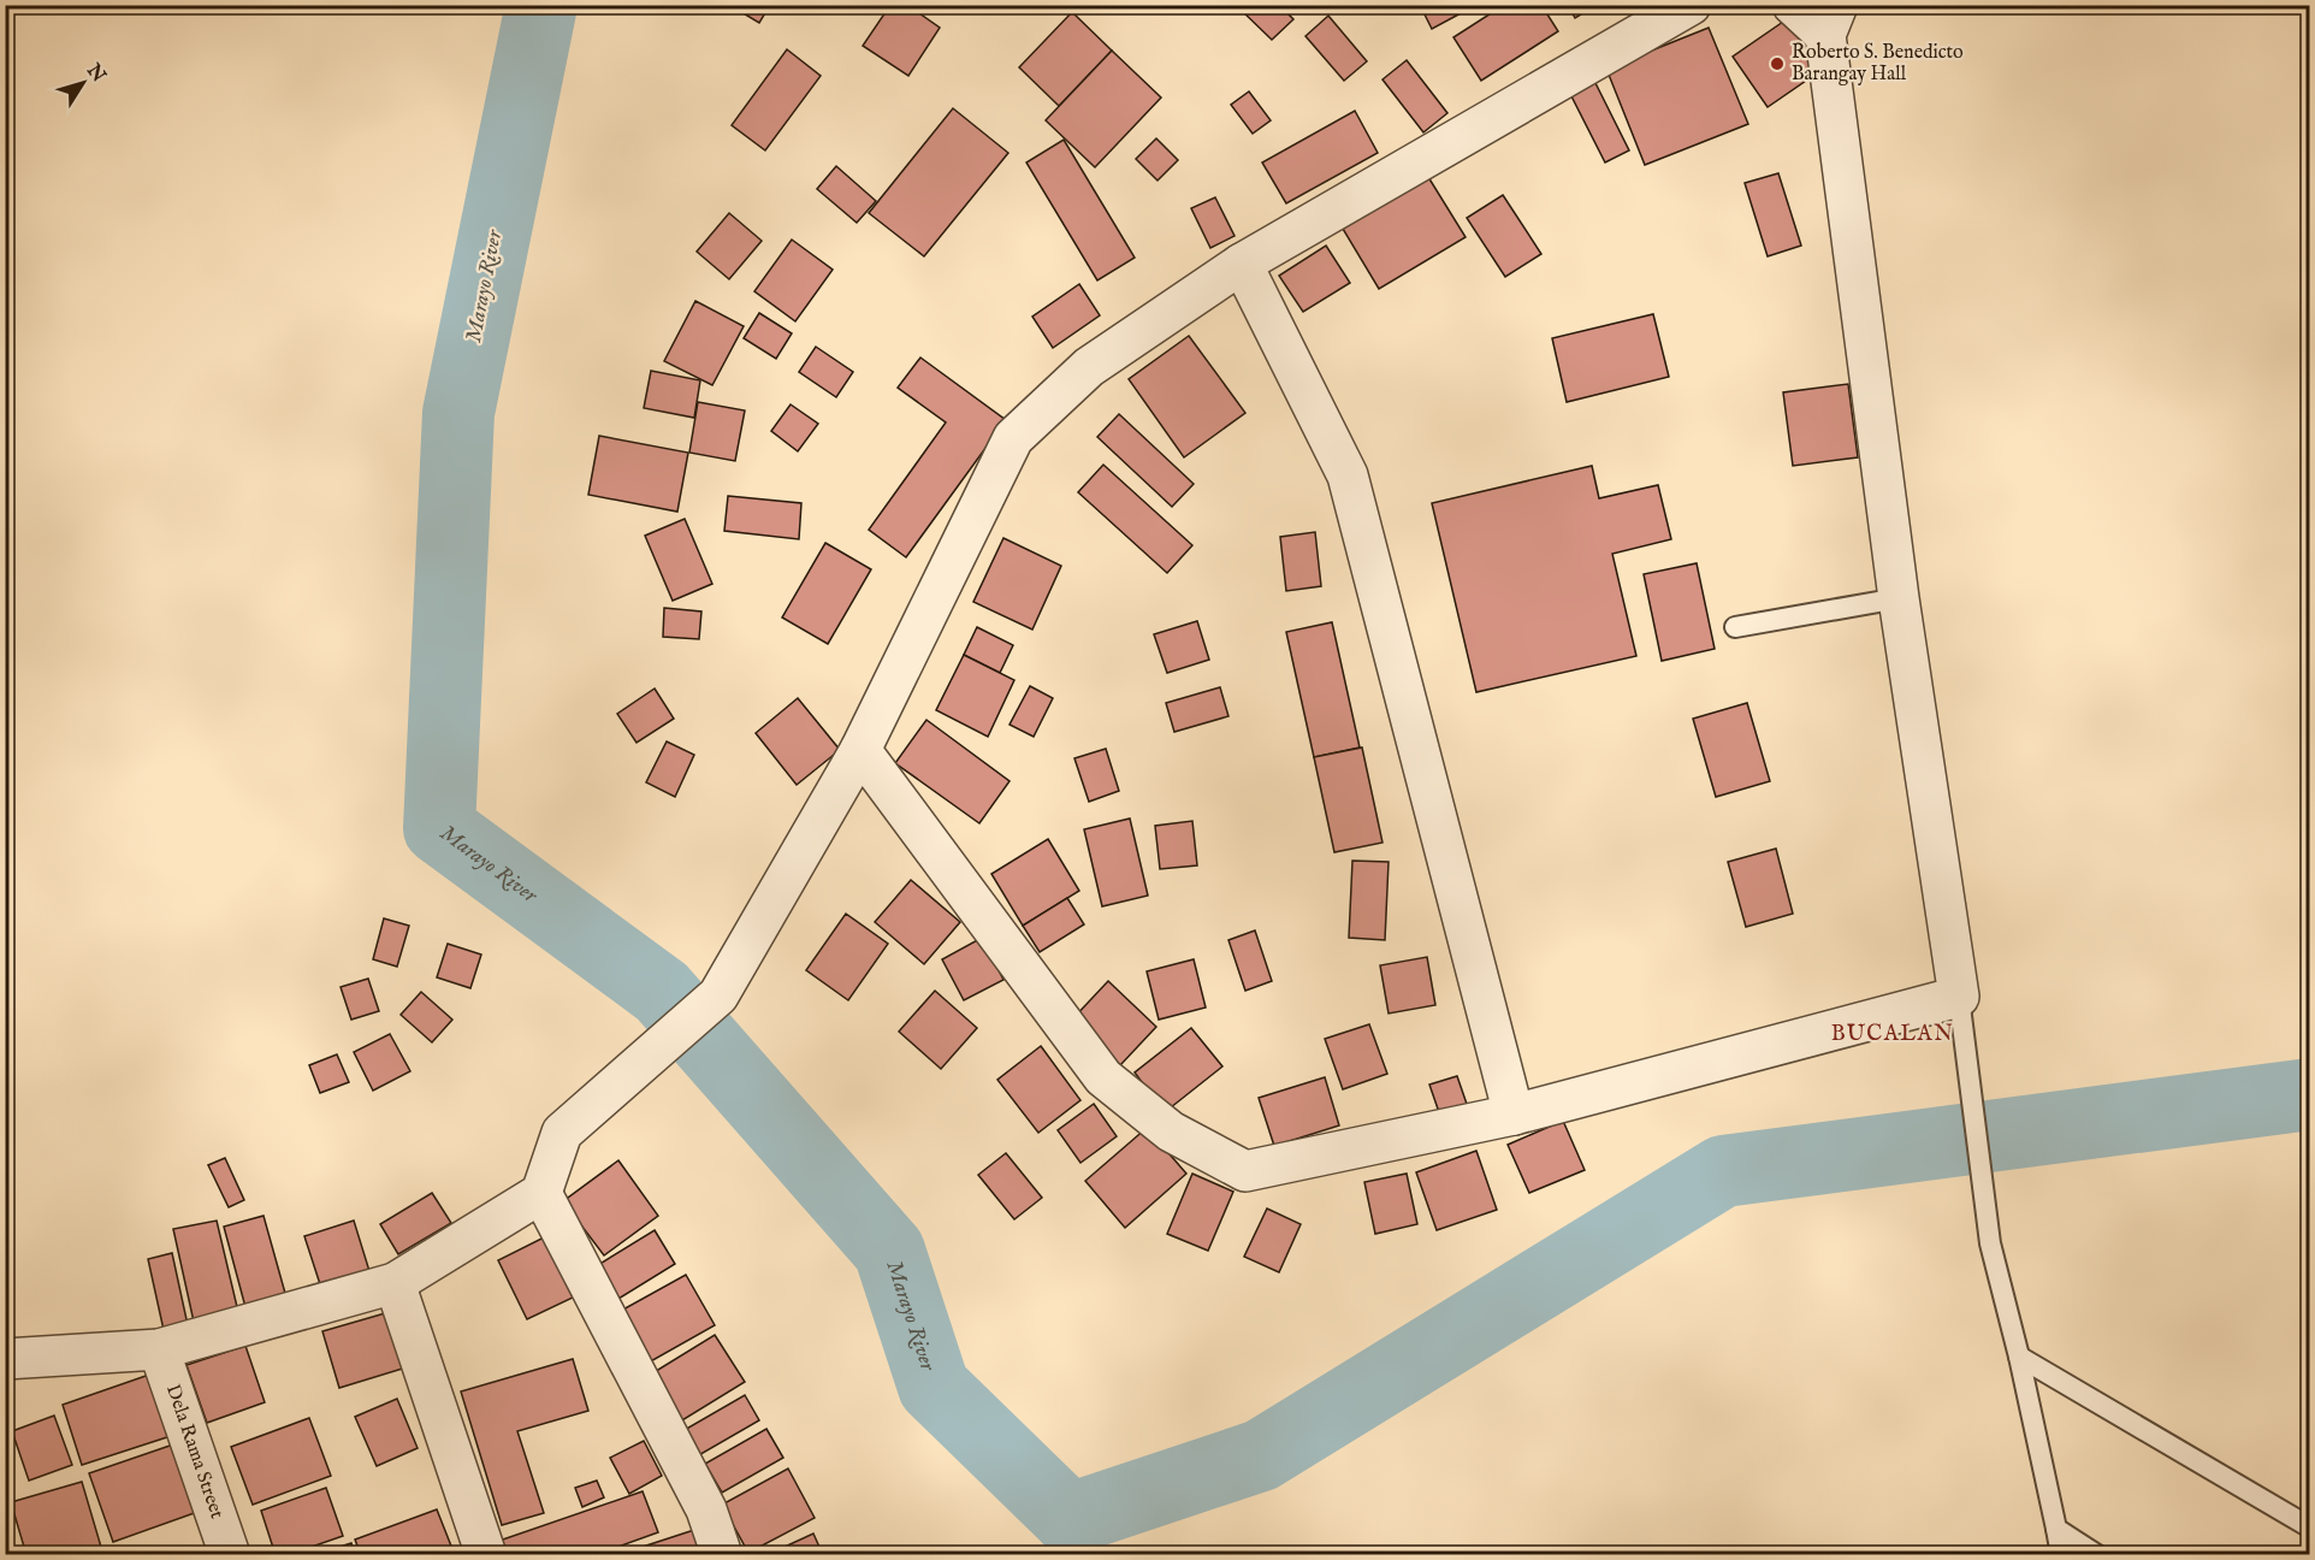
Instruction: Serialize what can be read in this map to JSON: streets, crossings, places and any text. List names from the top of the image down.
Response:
{
  "streets": {
    "street": ["Dela Rama Street"]
  },
  "districts": ["BUCALAN"],
  "water": ["Marayo River"],
  "places": ["Roberto S. Benedicto Barangay Hall"],
  "north": "top right"
}
